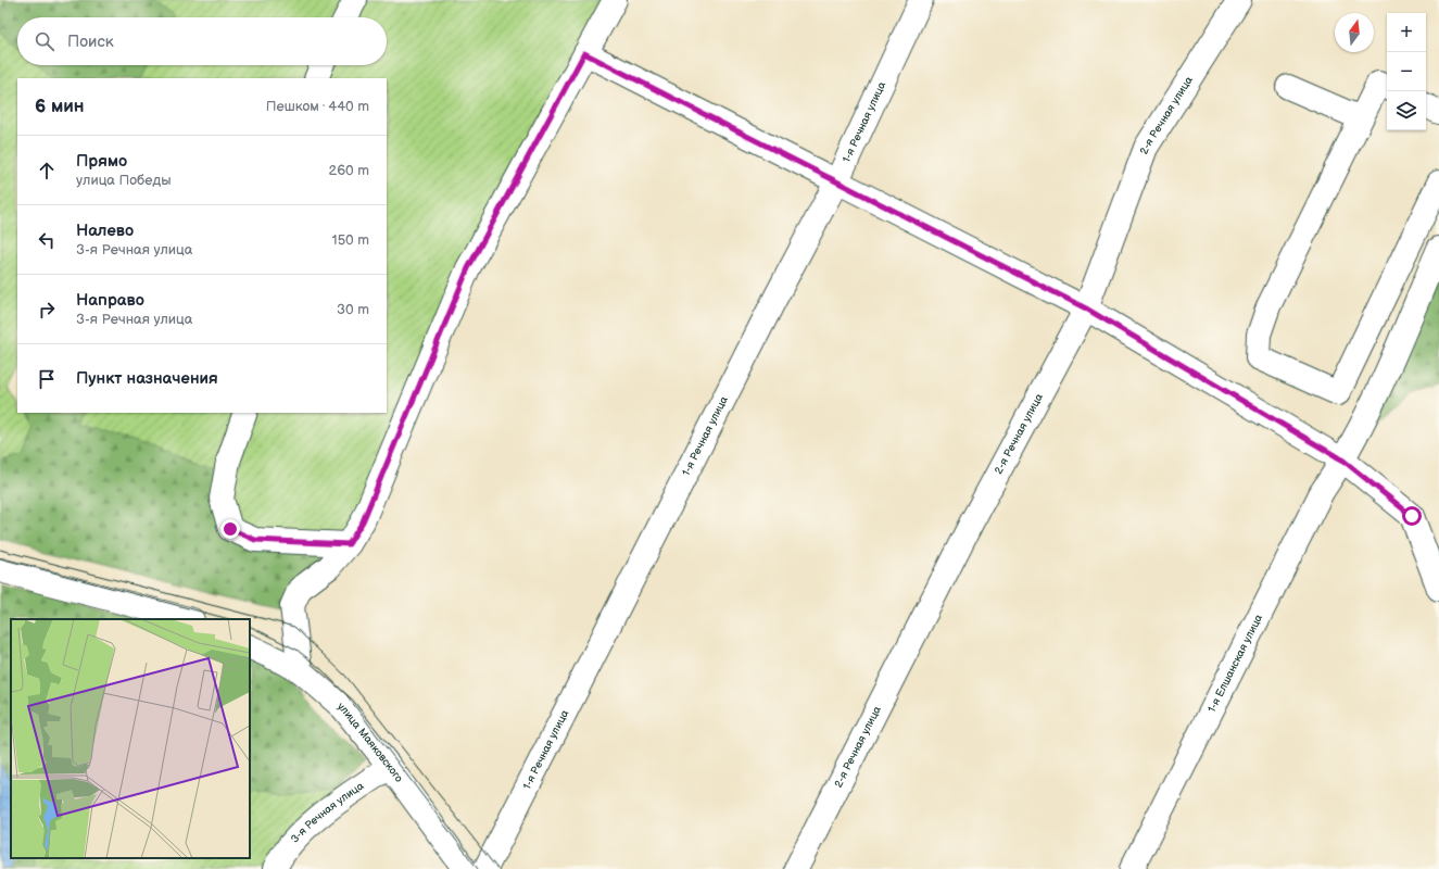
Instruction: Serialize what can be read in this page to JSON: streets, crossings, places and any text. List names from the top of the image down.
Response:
{
  "streets": {
    "street": [
      "2-я Речная улица",
      "1-я Речная улица",
      "1-я Елшанская улица",
      "улица Маяковского",
      "3-я Речная улица"
    ]
  },
  "crossings": [
    ["улица Маяковского", "3-я Речная улица"]
  ],
  "north": "top",
  "page": {
    "map_buttons": ["+", "−"],
    "search": "Поиск",
    "heading": ["6 мин", "Пешком · 440 m"],
    "list": [
      ["Прямо", "улица Победы", "260 m"],
      ["Налево", "3-я Речная улица", "150 m"],
      ["Направо", "3-я Речная улица", "30 m"],
      "Пункт назначения"
    ]
  }
}
